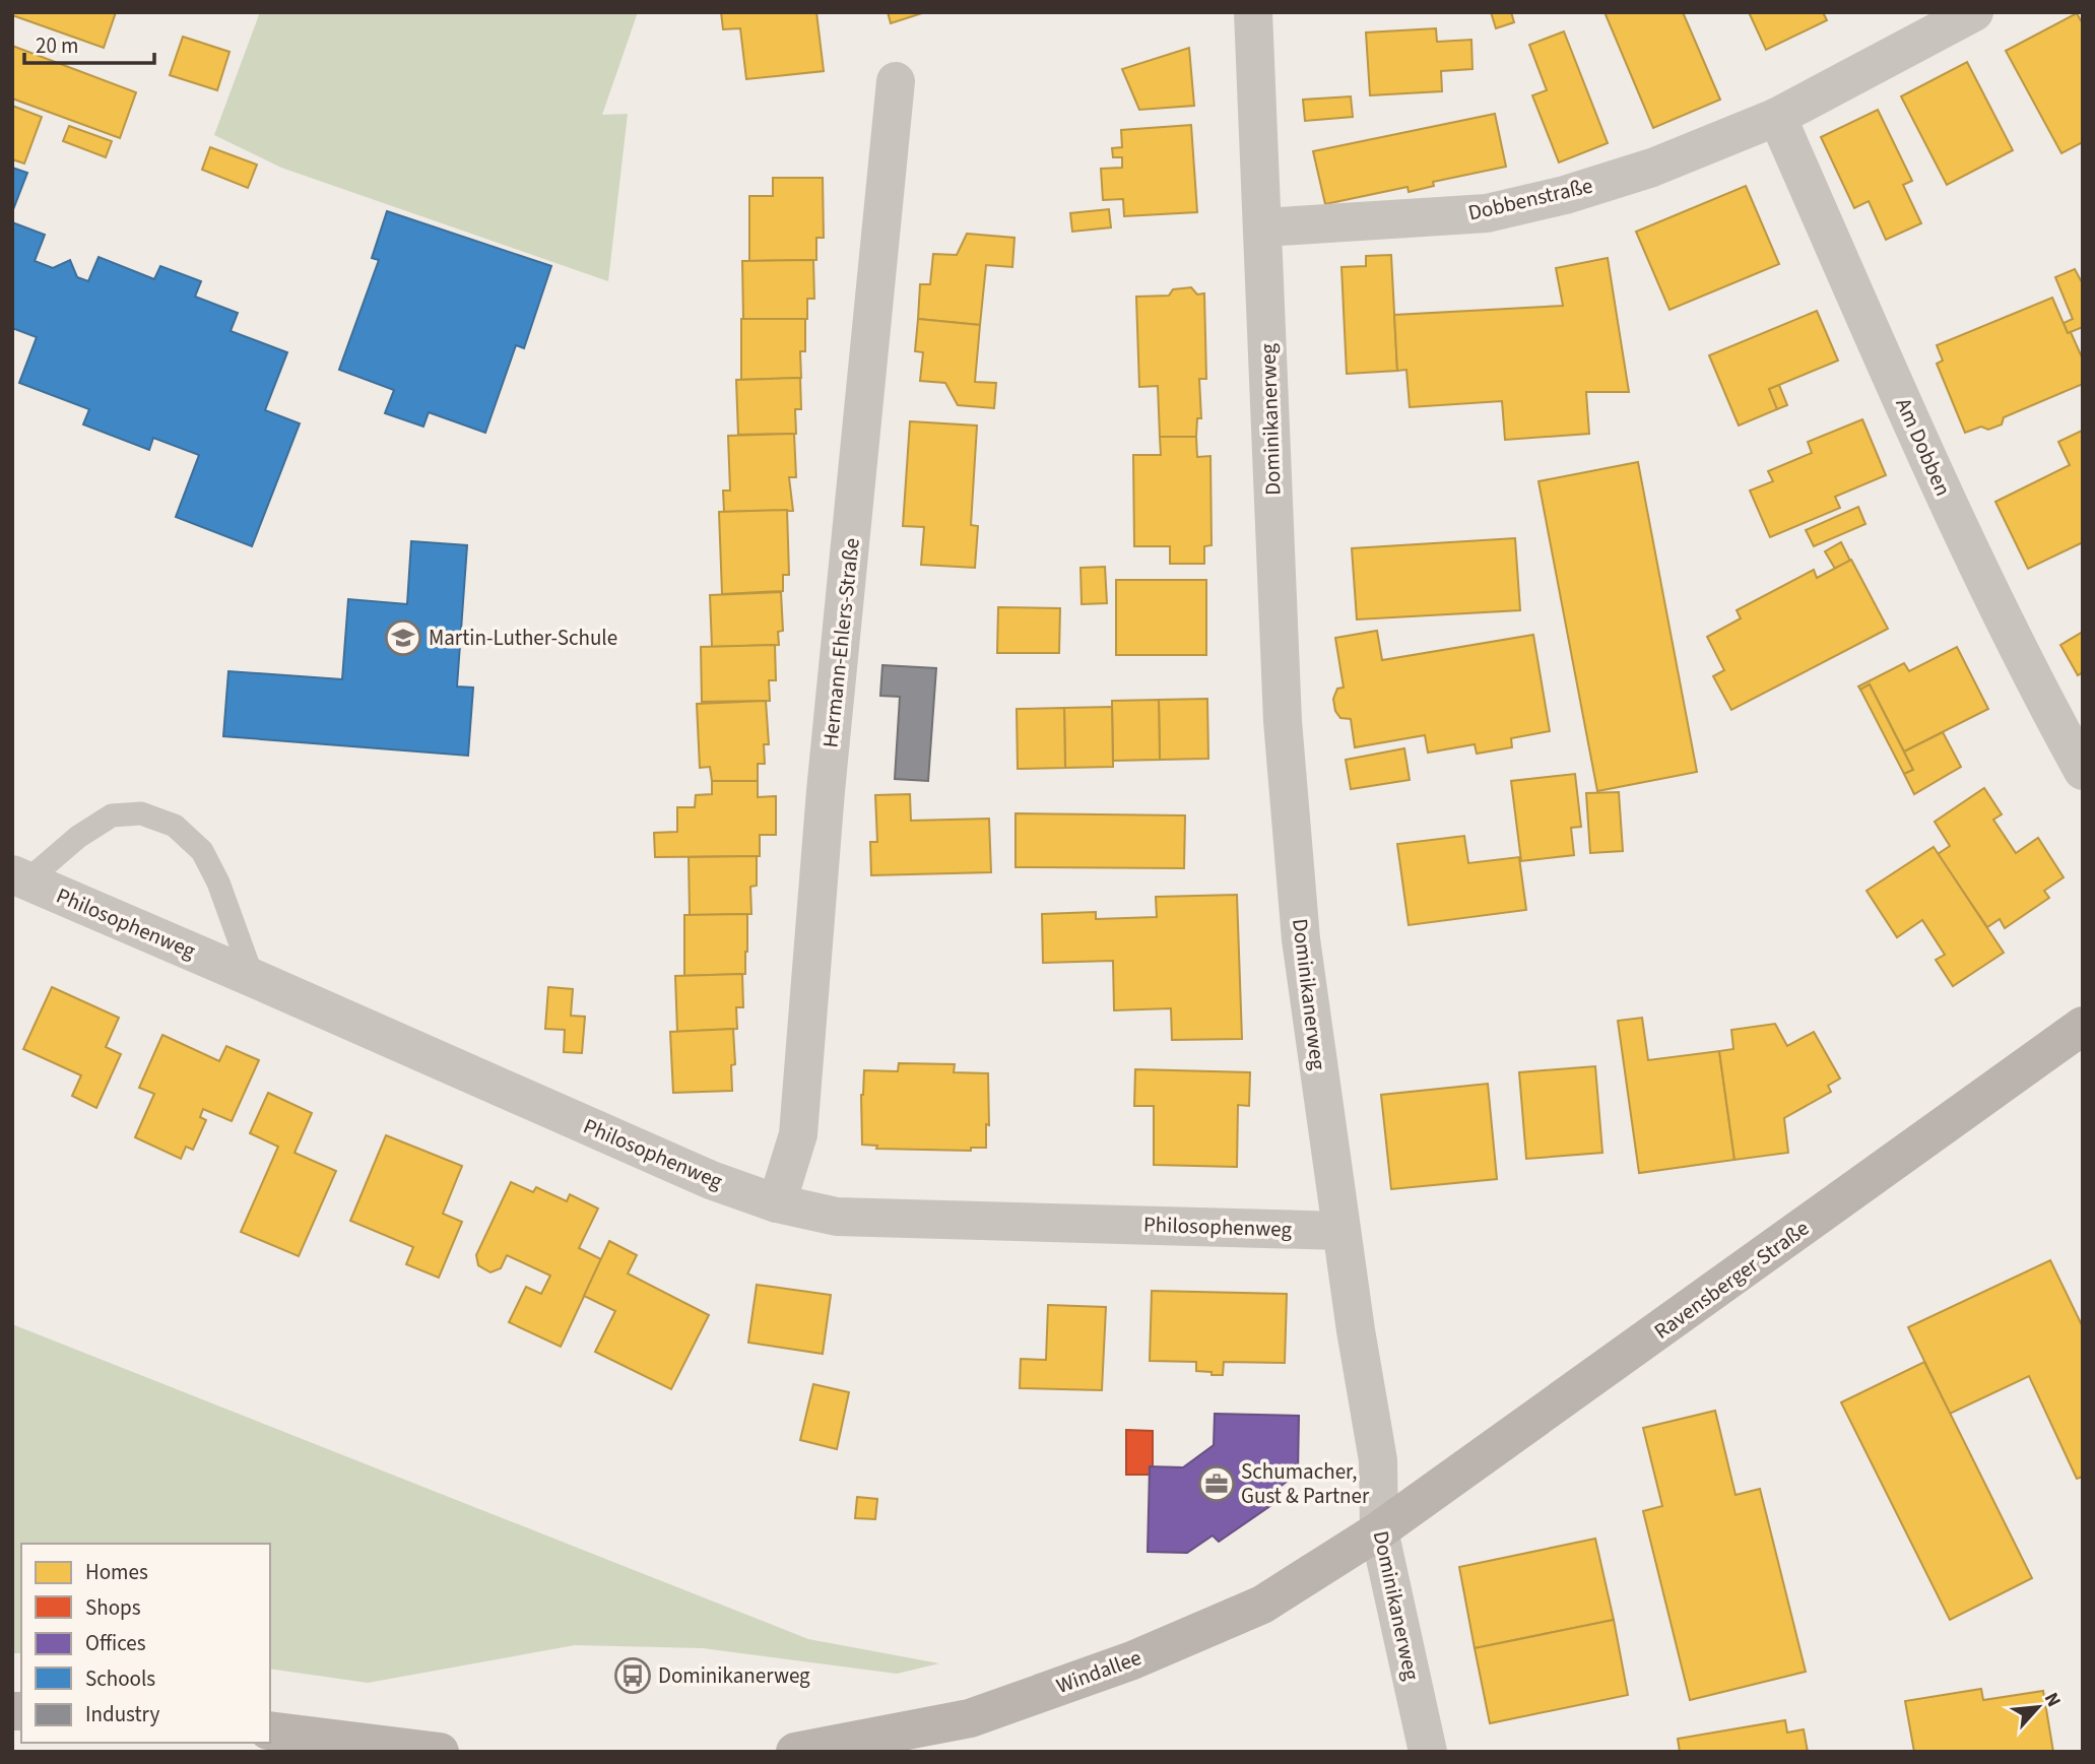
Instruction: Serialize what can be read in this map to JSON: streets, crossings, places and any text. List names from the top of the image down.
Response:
{
  "streets": {
    "main road": ["Ravensberger Straße", "Windallee"],
    "street": [
      "Dobbenstraße",
      "Dominikanerweg",
      "Am Dobben",
      "Hermann-Ehlers-Straße",
      "Philosophenweg"
    ]
  },
  "crossings": [
    ["Dobbenstraße", "Dominikanerweg"],
    ["Dobbenstraße", "Am Dobben"],
    ["Dominikanerweg", "Philosophenweg"],
    ["Dominikanerweg", "Ravensberger Straße"],
    ["Dominikanerweg", "Windallee"],
    ["Hermann-Ehlers-Straße", "Philosophenweg"],
    ["Ravensberger Straße", "Windallee"]
  ],
  "places": {
    "school or university": ["Martin-Luther-Schule"],
    "office": ["Schumacher, Gust & Partner"],
    "bus stop": ["Dominikanerweg"]
  },
  "legend": [
    "Homes",
    "Shops",
    "Offices",
    "Schools",
    "Industry"
  ],
  "scale_bar": "20 m",
  "north": "top right"
}
